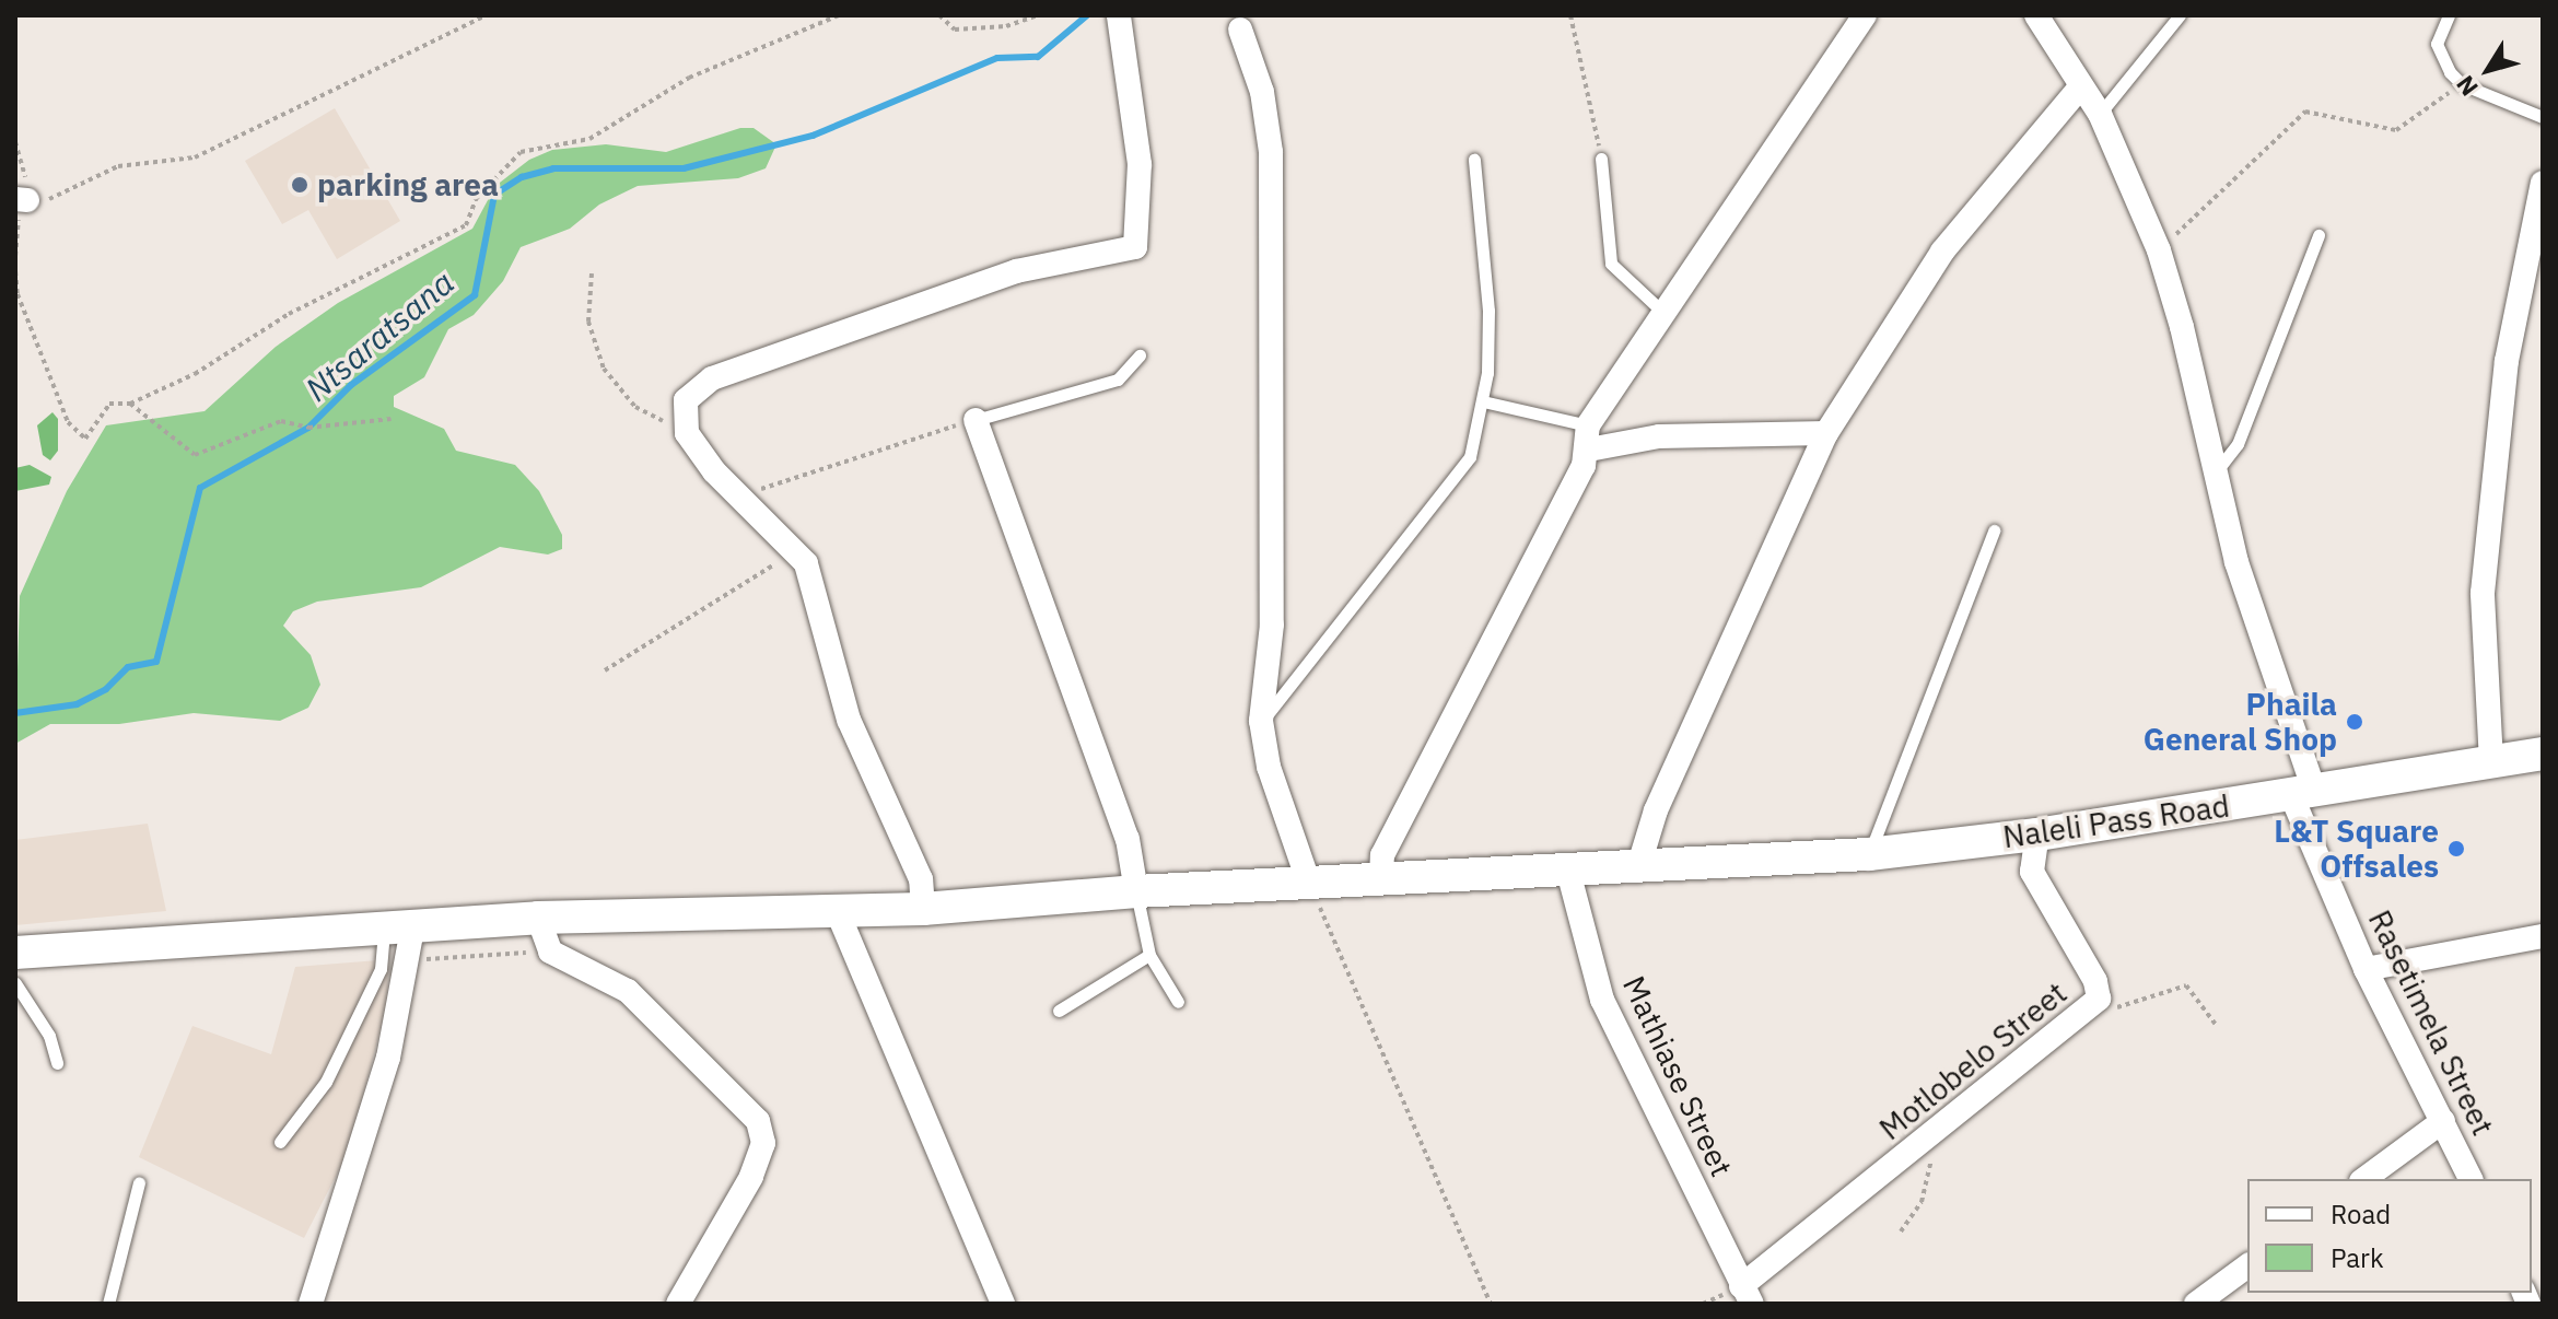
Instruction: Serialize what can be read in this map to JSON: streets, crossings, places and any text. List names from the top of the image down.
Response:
{
  "streets": {
    "main road": ["Naleli Pass Road"],
    "street": ["Rasetimela Street", "Motlobelo Street", "Mathiase Street"]
  },
  "crossings": [
    ["Naleli Pass Road", "Rasetimela Street"],
    ["Naleli Pass Road", "Motlobelo Street"],
    ["Naleli Pass Road", "Mathiase Street"],
    ["Motlobelo Street", "Mathiase Street"]
  ],
  "water": ["Ntsaratsana"],
  "places": ["parking area", "Phaila General Shop", "L&T Square Offsales"],
  "legend": ["Road", "Park"],
  "north": "bottom left"
}
